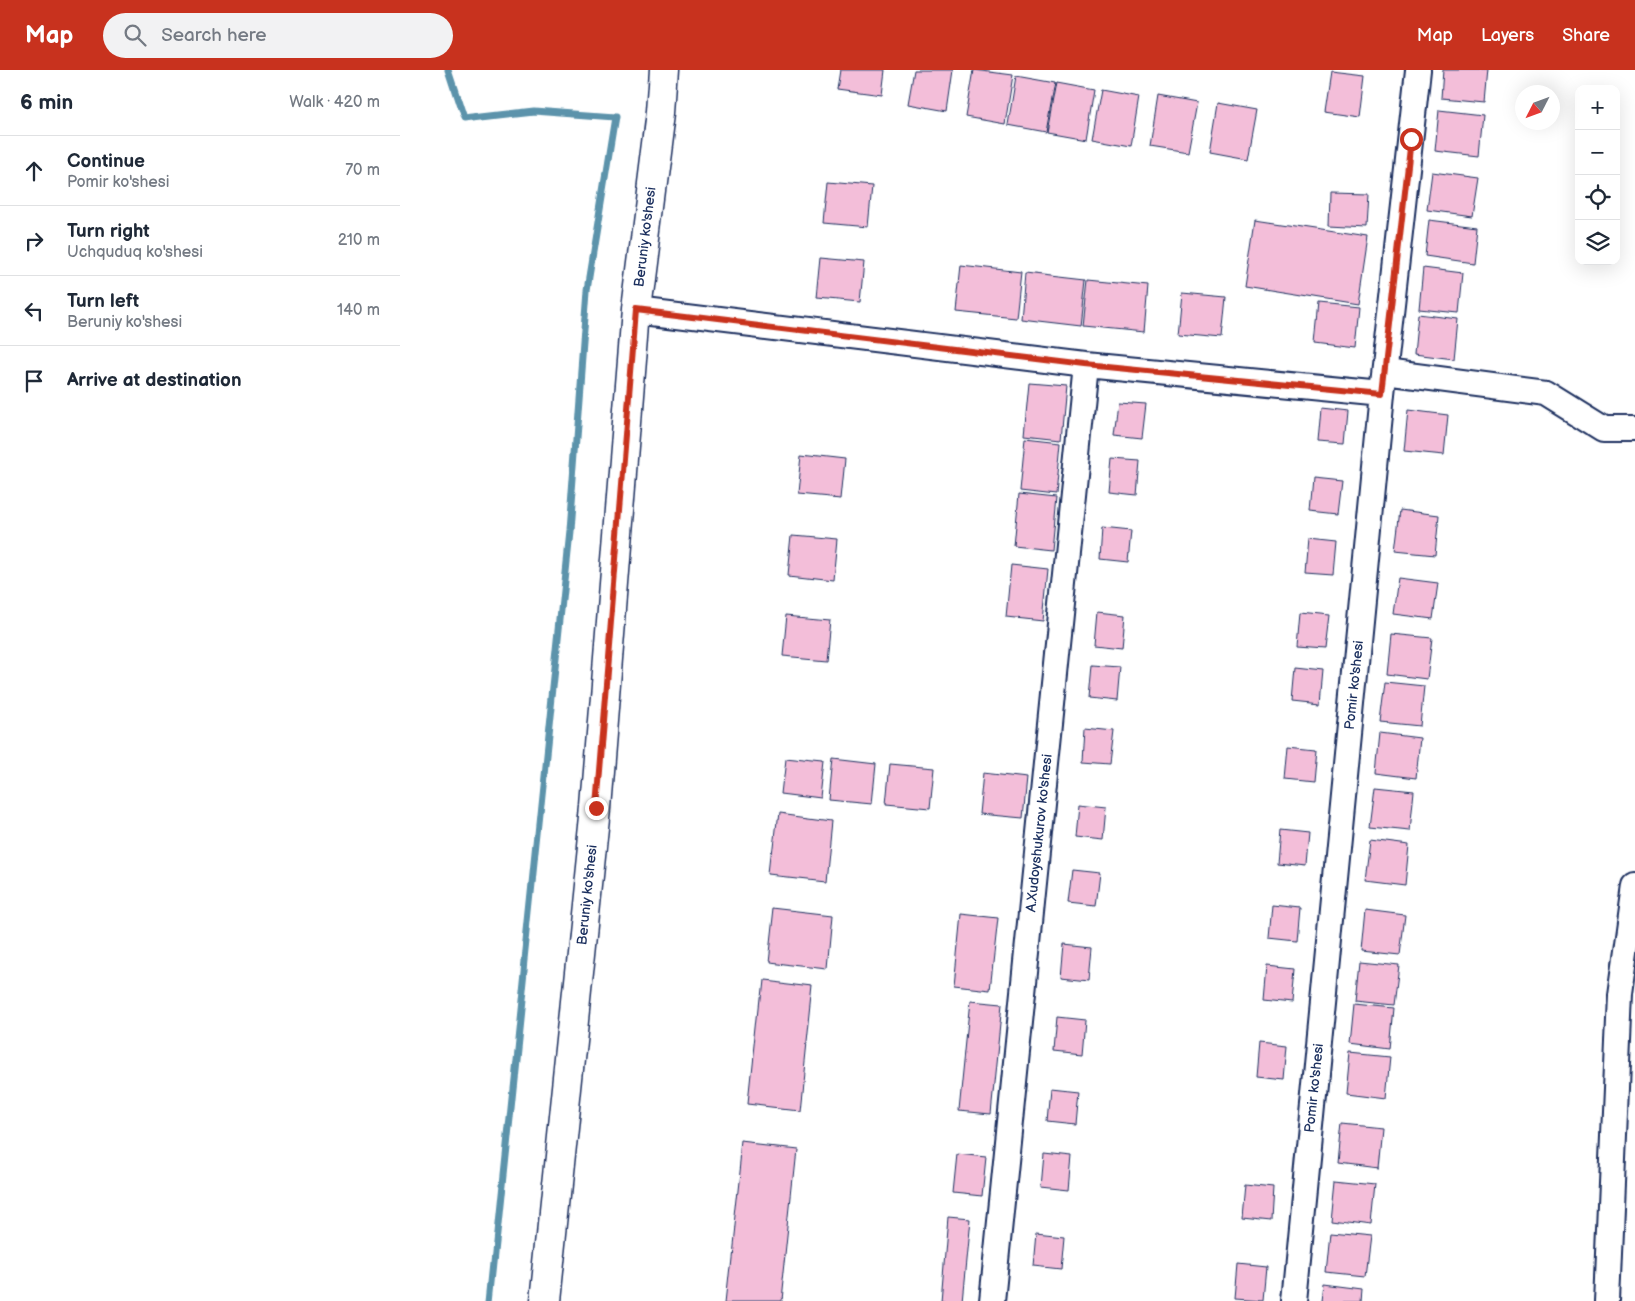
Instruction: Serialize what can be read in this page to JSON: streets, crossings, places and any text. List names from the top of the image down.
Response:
{
  "streets": {
    "main road": ["Beruniy ko'shesi"],
    "street": ["Pomir ko'shesi", "A.Xudoyshukurov ko'shesi"]
  },
  "north": "bottom left",
  "page": {
    "header": "Map",
    "search": "Search here",
    "nav": ["Map", "Layers", "Share"],
    "heading": ["6 min", "Walk · 420 m"],
    "map_buttons": ["+", "−"],
    "list": [
      ["Continue", "Pomir ko'shesi", "70 m"],
      ["Turn right", "Uchquduq ko'shesi", "210 m"],
      ["Turn left", "Beruniy ko'shesi", "140 m"],
      "Arrive at destination"
    ]
  }
}
